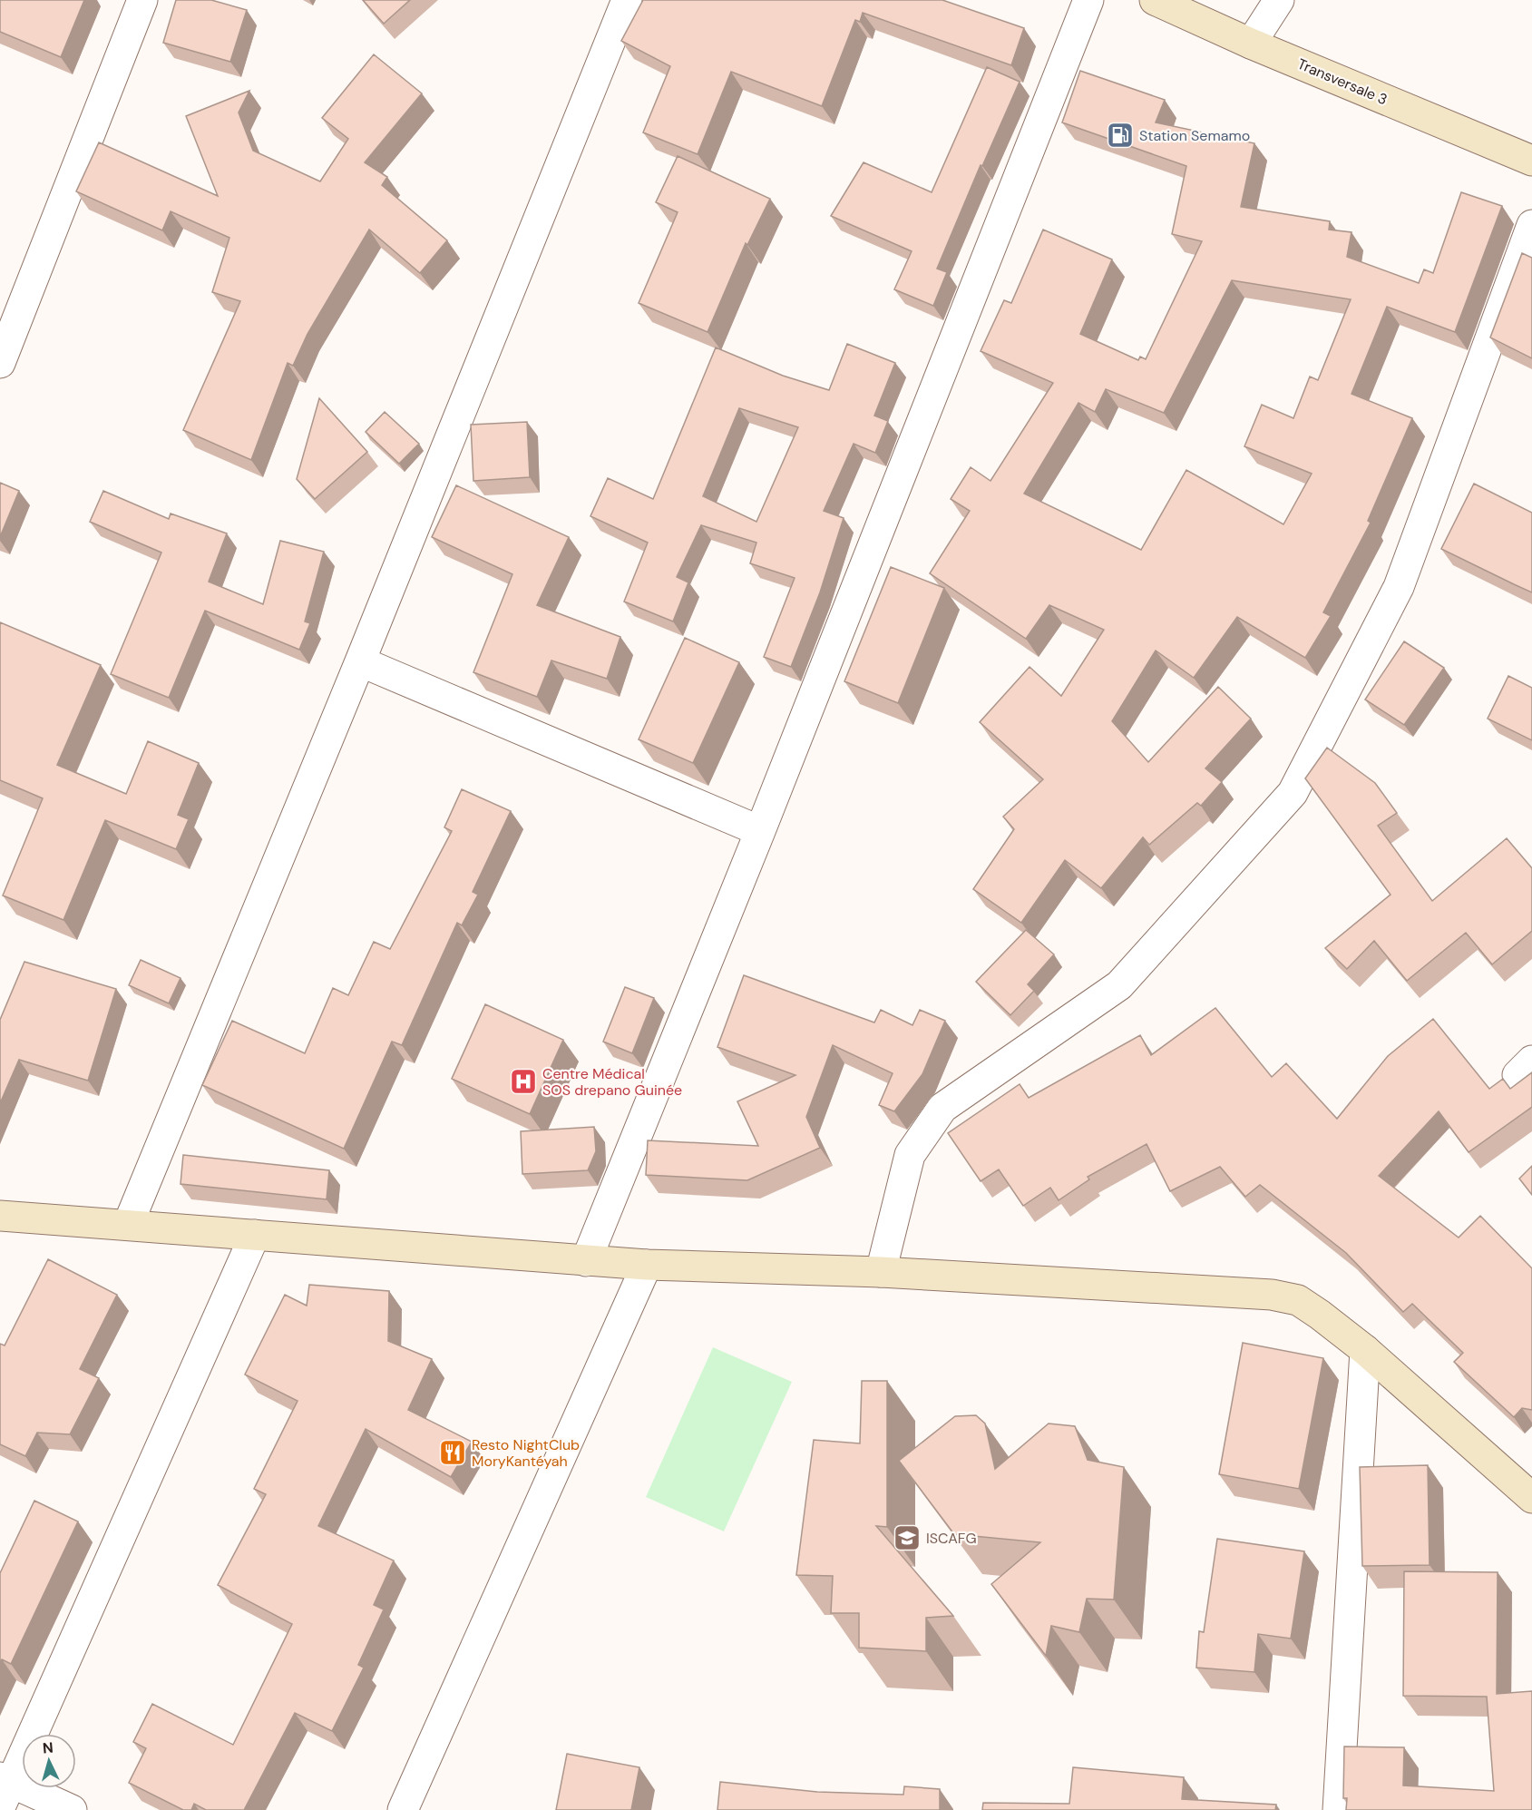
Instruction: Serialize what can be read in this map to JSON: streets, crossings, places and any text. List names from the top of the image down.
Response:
{
  "streets": {
    "street": ["Transversale 3"]
  },
  "places": {
    "fuel station": ["Station Semamo"],
    "hospital": ["Centre Médical SOS drepano Guinée"],
    "restaurant": ["Resto NightClub MoryKantéyah"],
    "school or university": ["ISCAFG"]
  },
  "north": "top"
}
